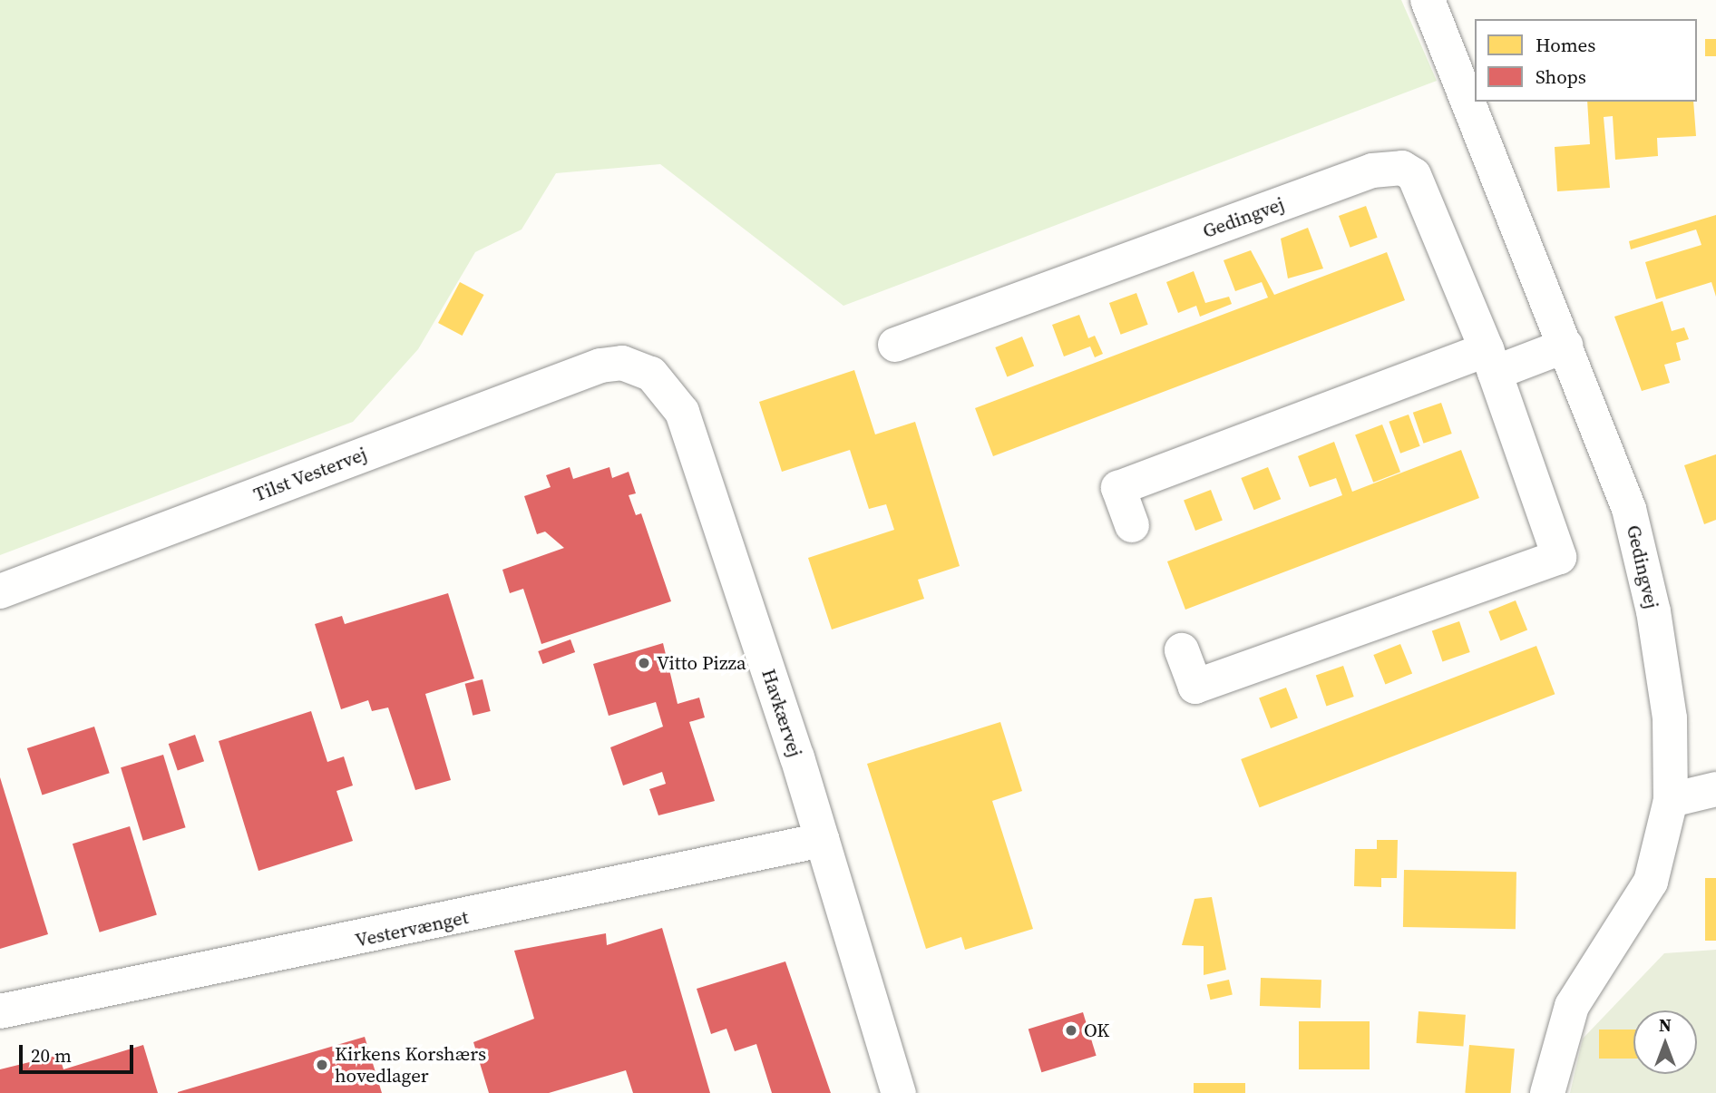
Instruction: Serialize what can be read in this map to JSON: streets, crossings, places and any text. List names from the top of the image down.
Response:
{
  "streets": {
    "street": [
      "Gedingvej",
      "Tilst Vestervej",
      "Havkærvej",
      "Vestervænget"
    ]
  },
  "crossings": [
    ["Tilst Vestervej", "Havkærvej"],
    ["Havkærvej", "Vestervænget"]
  ],
  "places": ["Vitto Pizza", "OK", "Kirkens Korshærs hovedlager"],
  "legend": ["Homes", "Shops"],
  "scale_bar": "20 m",
  "north": "top"
}
